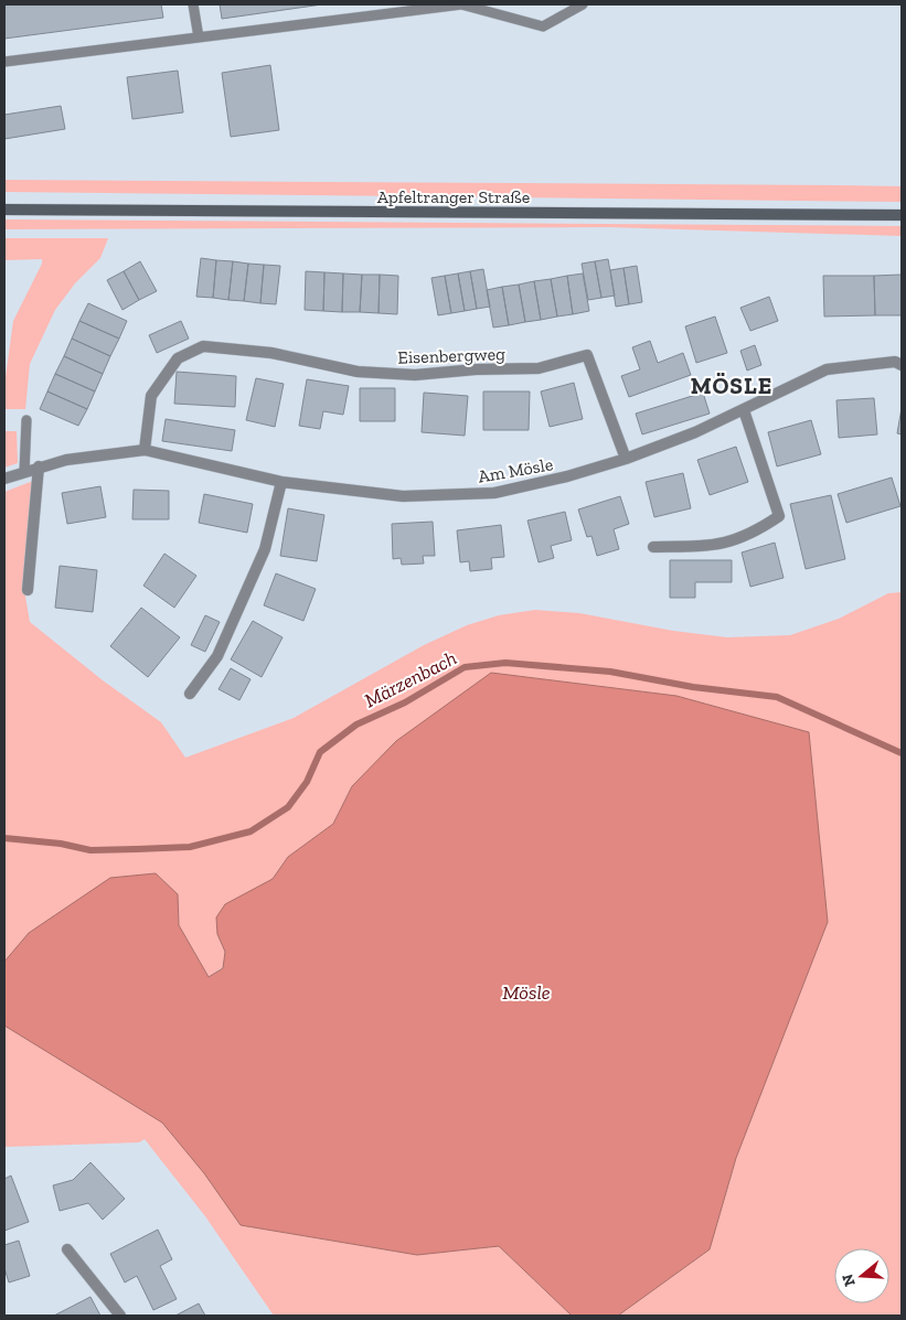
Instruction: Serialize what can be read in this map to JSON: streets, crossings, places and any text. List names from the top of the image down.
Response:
{
  "streets": {
    "street": ["Apfeltranger Straße", "Eisenbergweg", "Am Mösle"]
  },
  "crossings": [
    ["Eisenbergweg", "Am Mösle"]
  ],
  "districts": ["MÖSLE"],
  "water": ["Märzenbach", "Mösle"],
  "north": "left"
}
